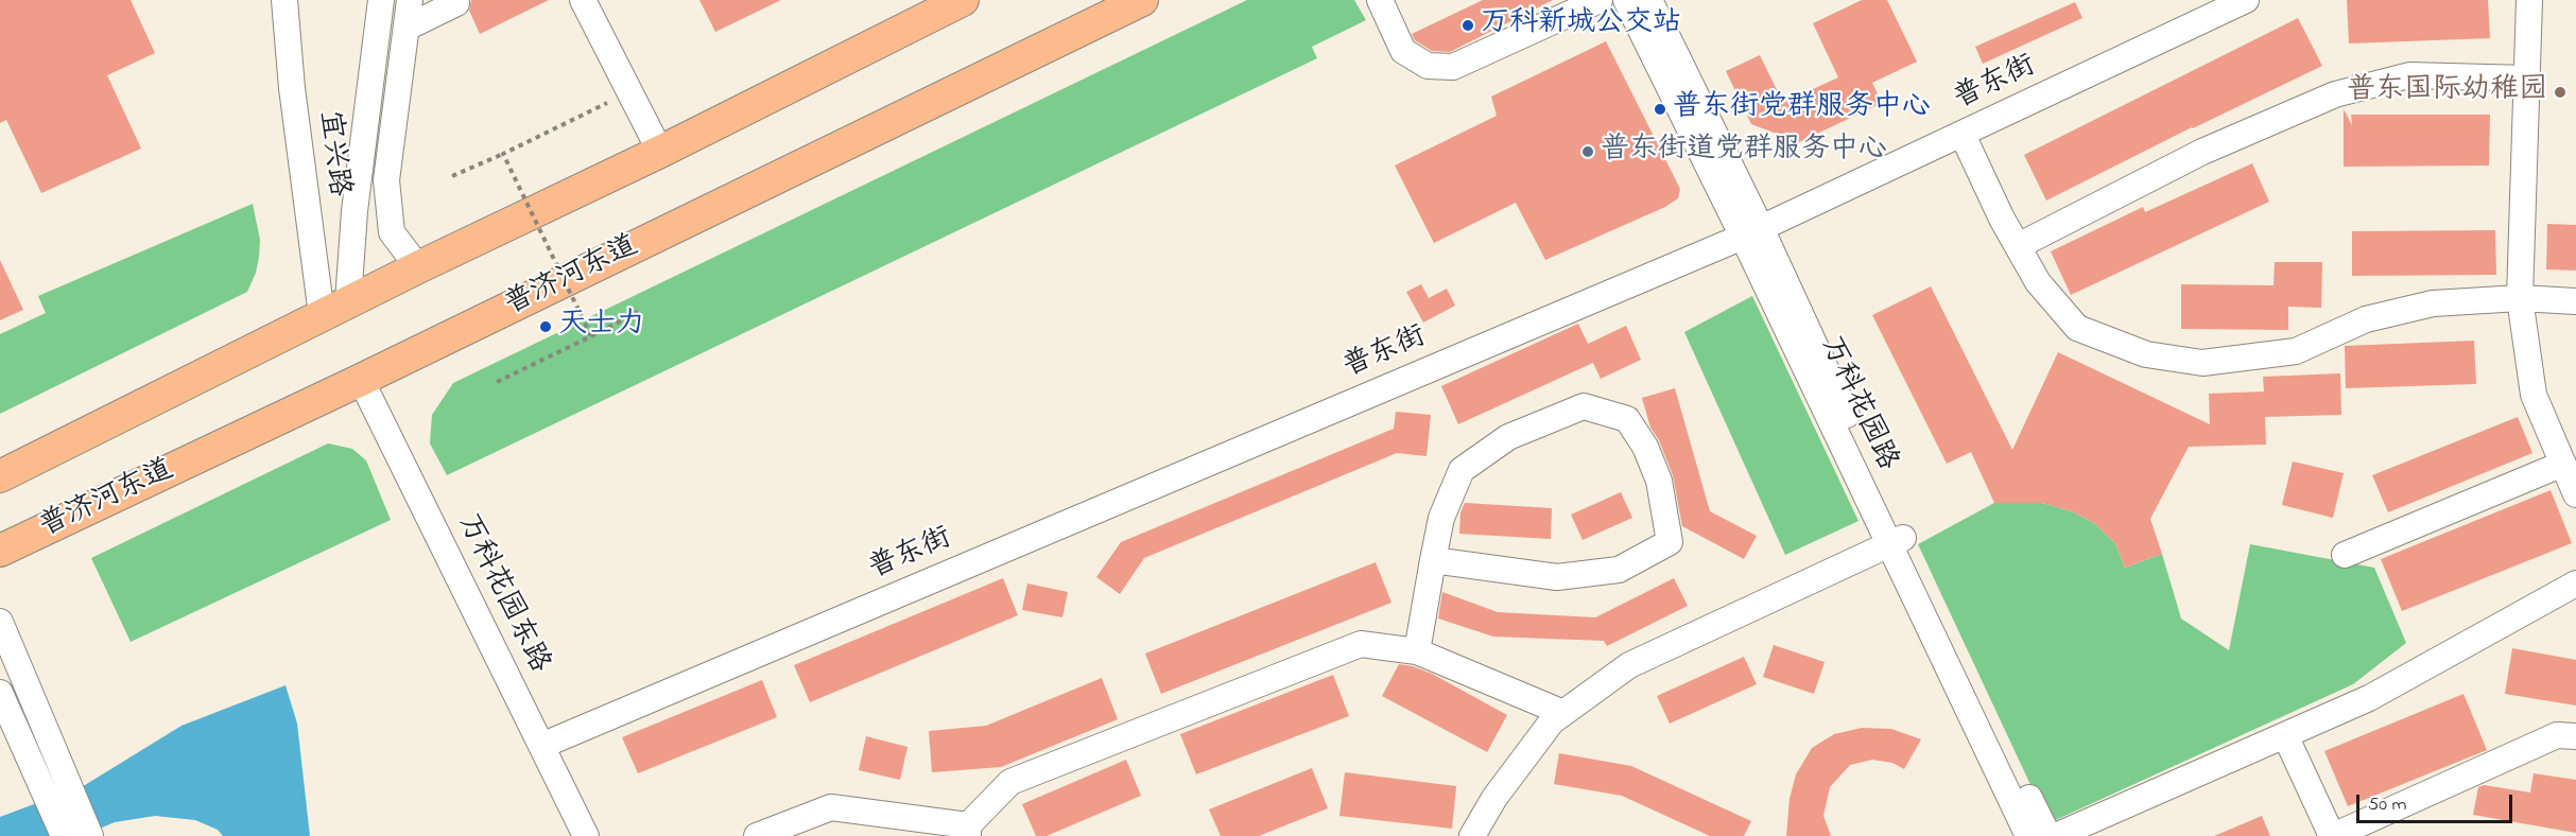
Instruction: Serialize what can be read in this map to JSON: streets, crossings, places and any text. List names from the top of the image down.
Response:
{
  "streets": {
    "main road": ["普济河东道"],
    "street": [
      "普东街",
      "宜兴路",
      "万科花园路",
      "万科花园东路"
    ]
  },
  "crossings": [
    ["普东街", "万科花园路"],
    ["普东街", "万科花园东路"],
    ["普济河东道", "万科花园东路"]
  ],
  "places": [
    "万科新城公交站",
    "普东国际幼稚园",
    "普东街党群服务中心",
    "普东街道党群服务中心",
    "天士力"
  ],
  "scale_bar": "50 m"
}
